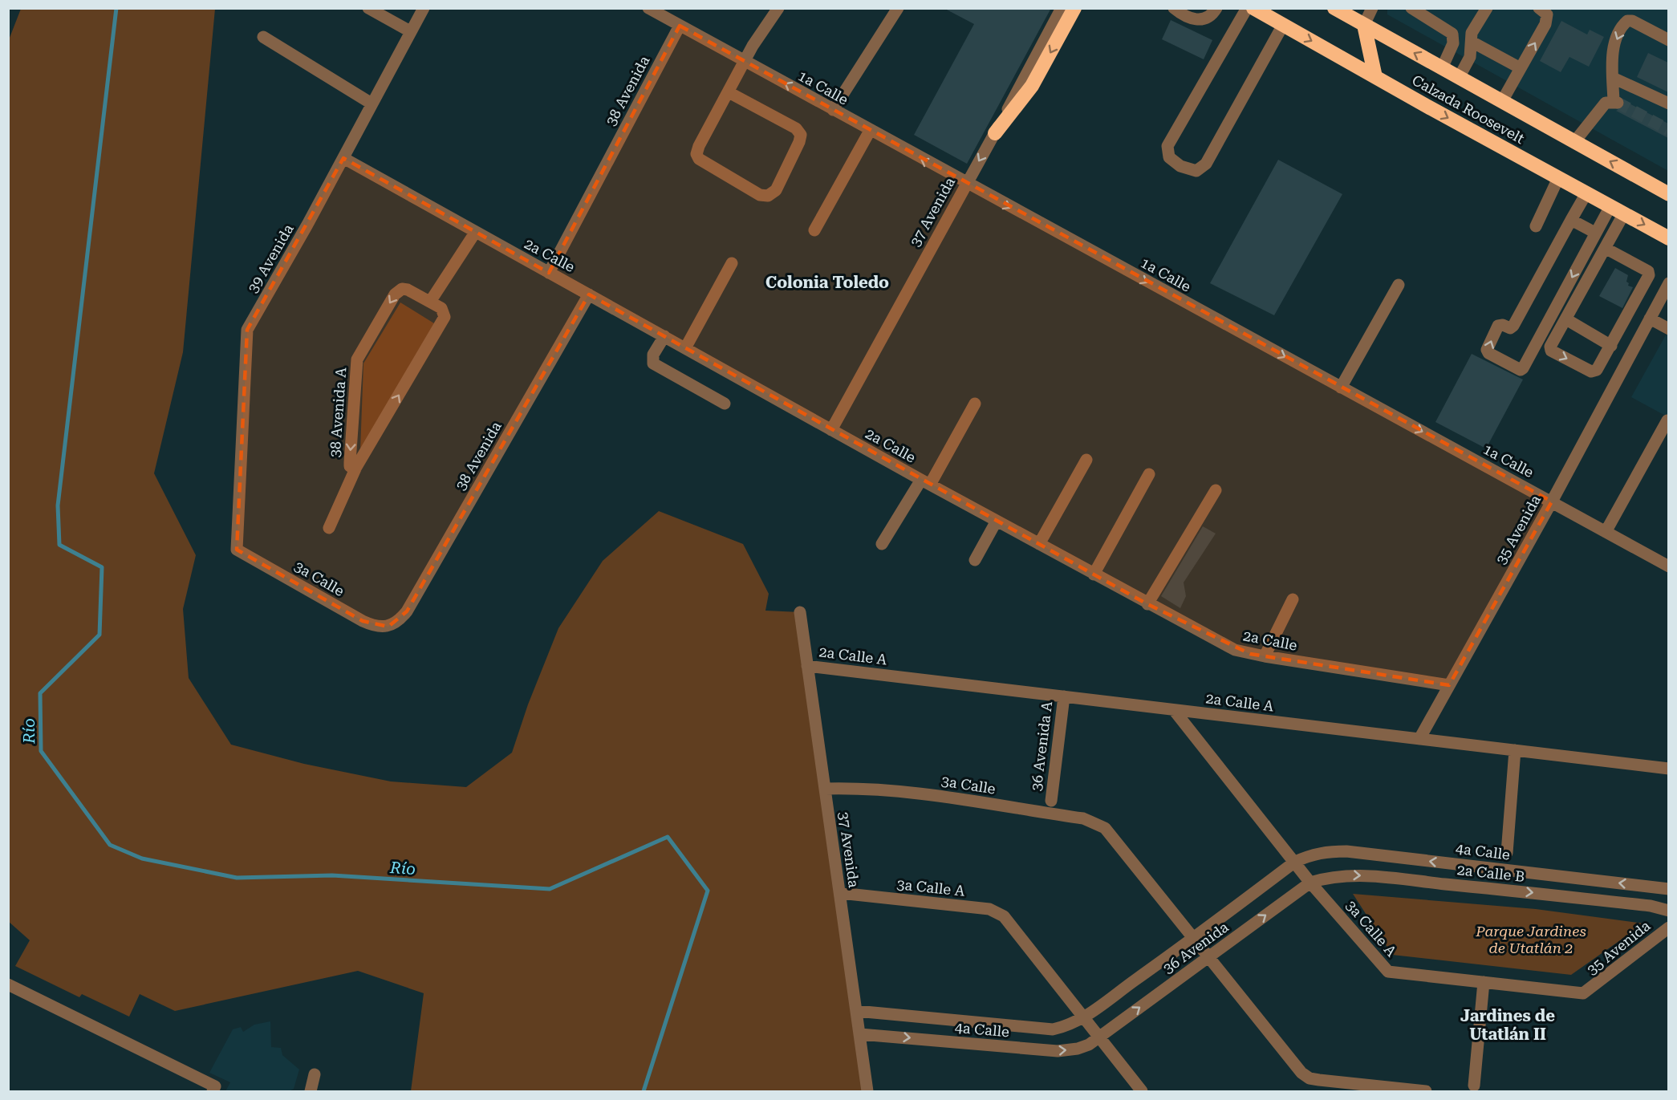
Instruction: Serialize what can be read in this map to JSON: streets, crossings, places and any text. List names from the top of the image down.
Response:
{
  "streets": {
    "highway": ["Calzada Roosevelt"],
    "street": [
      "1a Calle",
      "38 Avenida",
      "37 Avenida",
      "2a Calle",
      "39 Avenida",
      "38 Avenida A",
      "35 Avenida",
      "3a Calle",
      "2a Calle A",
      "36 Avenida A",
      "4a Calle",
      "2a Calle B",
      "3a Calle A",
      "36 Avenida"
    ]
  },
  "crossings": [
    ["1a Calle", "38 Avenida"],
    ["1a Calle", "37 Avenida"],
    ["1a Calle", "35 Avenida"],
    ["38 Avenida", "2a Calle"],
    ["38 Avenida", "3a Calle"],
    ["37 Avenida", "2a Calle"],
    ["37 Avenida", "3a Calle"],
    ["37 Avenida", "2a Calle A"],
    ["37 Avenida", "4a Calle"],
    ["37 Avenida", "3a Calle A"],
    ["2a Calle", "39 Avenida"],
    ["2a Calle", "35 Avenida"],
    ["39 Avenida", "3a Calle"],
    ["35 Avenida", "2a Calle A"],
    ["35 Avenida", "3a Calle A"],
    ["3a Calle", "36 Avenida"],
    ["2a Calle A", "36 Avenida A"],
    ["2a Calle A", "3a Calle A"],
    ["4a Calle", "3a Calle A"],
    ["4a Calle", "36 Avenida"],
    ["2a Calle B", "3a Calle A"],
    ["2a Calle B", "36 Avenida"],
    ["3a Calle A", "36 Avenida"]
  ],
  "one_way": ["2a Calle B"],
  "districts": ["Colonia Toledo", "Jardines de Utatlán II"],
  "water": ["Río"],
  "parks": ["Parque Jardines de Utatlán 2"]
}
